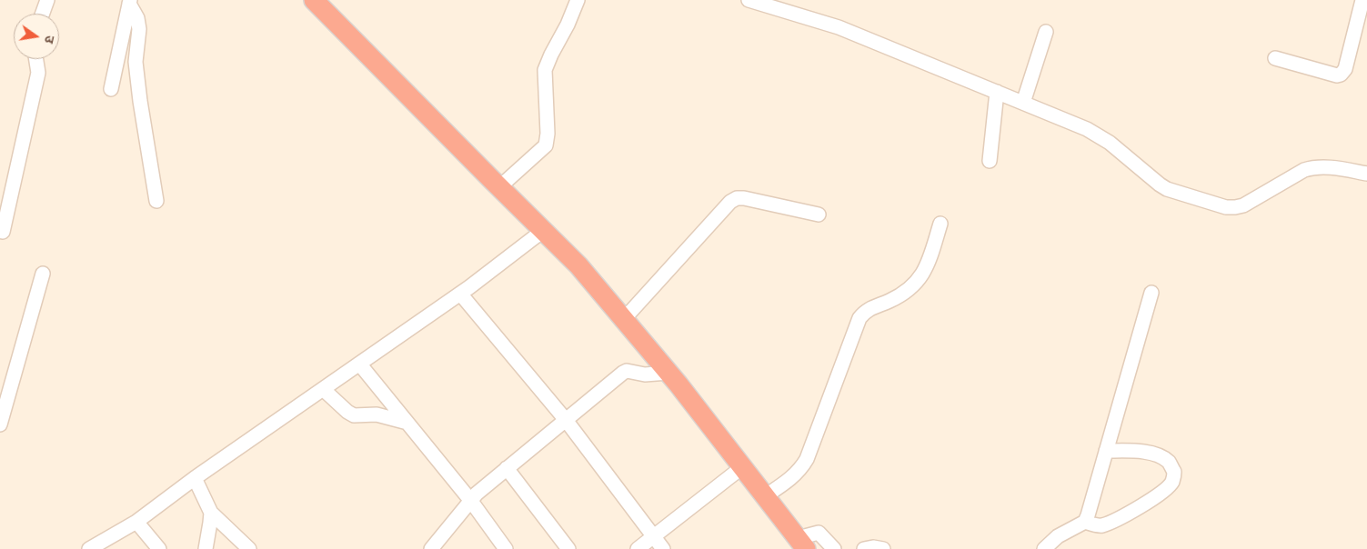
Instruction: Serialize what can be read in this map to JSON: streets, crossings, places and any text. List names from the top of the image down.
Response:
{
  "north": "right"
}
